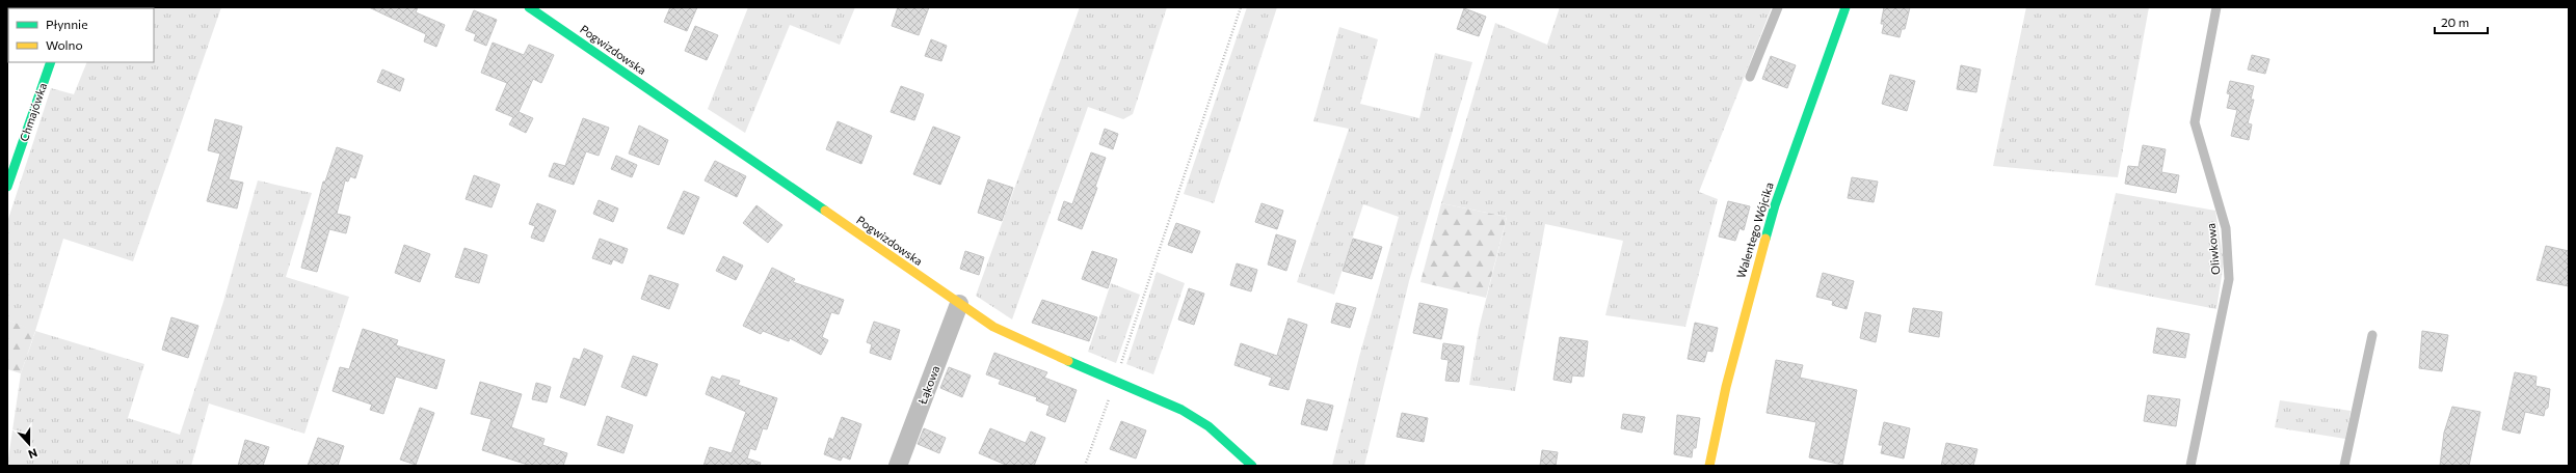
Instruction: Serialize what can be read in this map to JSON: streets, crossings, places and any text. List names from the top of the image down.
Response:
{
  "streets": {
    "street": [
      "Pogwizdowska",
      "Chmajówka",
      "Walentego Wójcika",
      "Łąkowa"
    ],
    "lane": ["Oliwkowa"]
  },
  "crossings": [
    ["Pogwizdowska", "Łąkowa"]
  ],
  "legend": ["Płynnie", "Wolno"],
  "scale_bar": "20 m",
  "north": "bottom"
}
